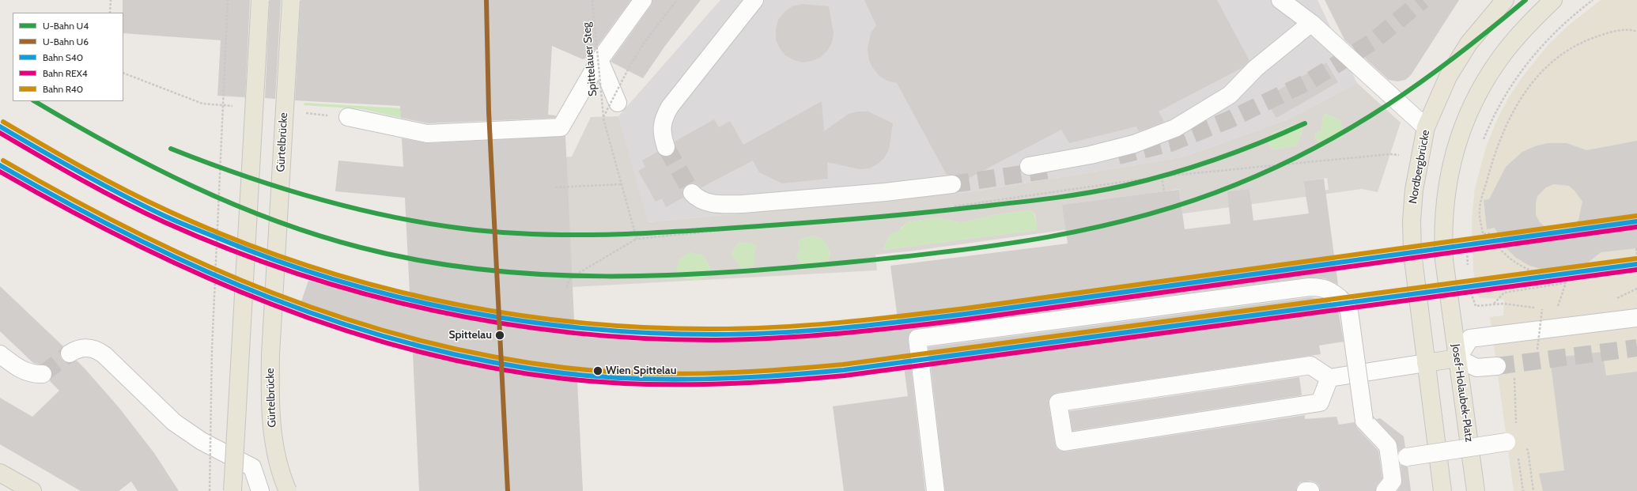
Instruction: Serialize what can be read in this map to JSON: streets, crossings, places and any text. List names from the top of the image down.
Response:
{
  "streets": {
    "main road": ["Gürtelbrücke", "Nordbergbrücke", "Josef-Holaubek-Platz"],
    "path": ["Spittelauer Steg"]
  },
  "places": ["Spittelau", "Wien Spittelau"],
  "lines": [
    "metro line U4",
    "metro line U6",
    "rail line R40",
    "rail line S40",
    "rail line REX4"
  ],
  "legend": [
    "U-Bahn U4",
    "U-Bahn U6",
    "Bahn S40",
    "Bahn REX4",
    "Bahn R40"
  ]
}
